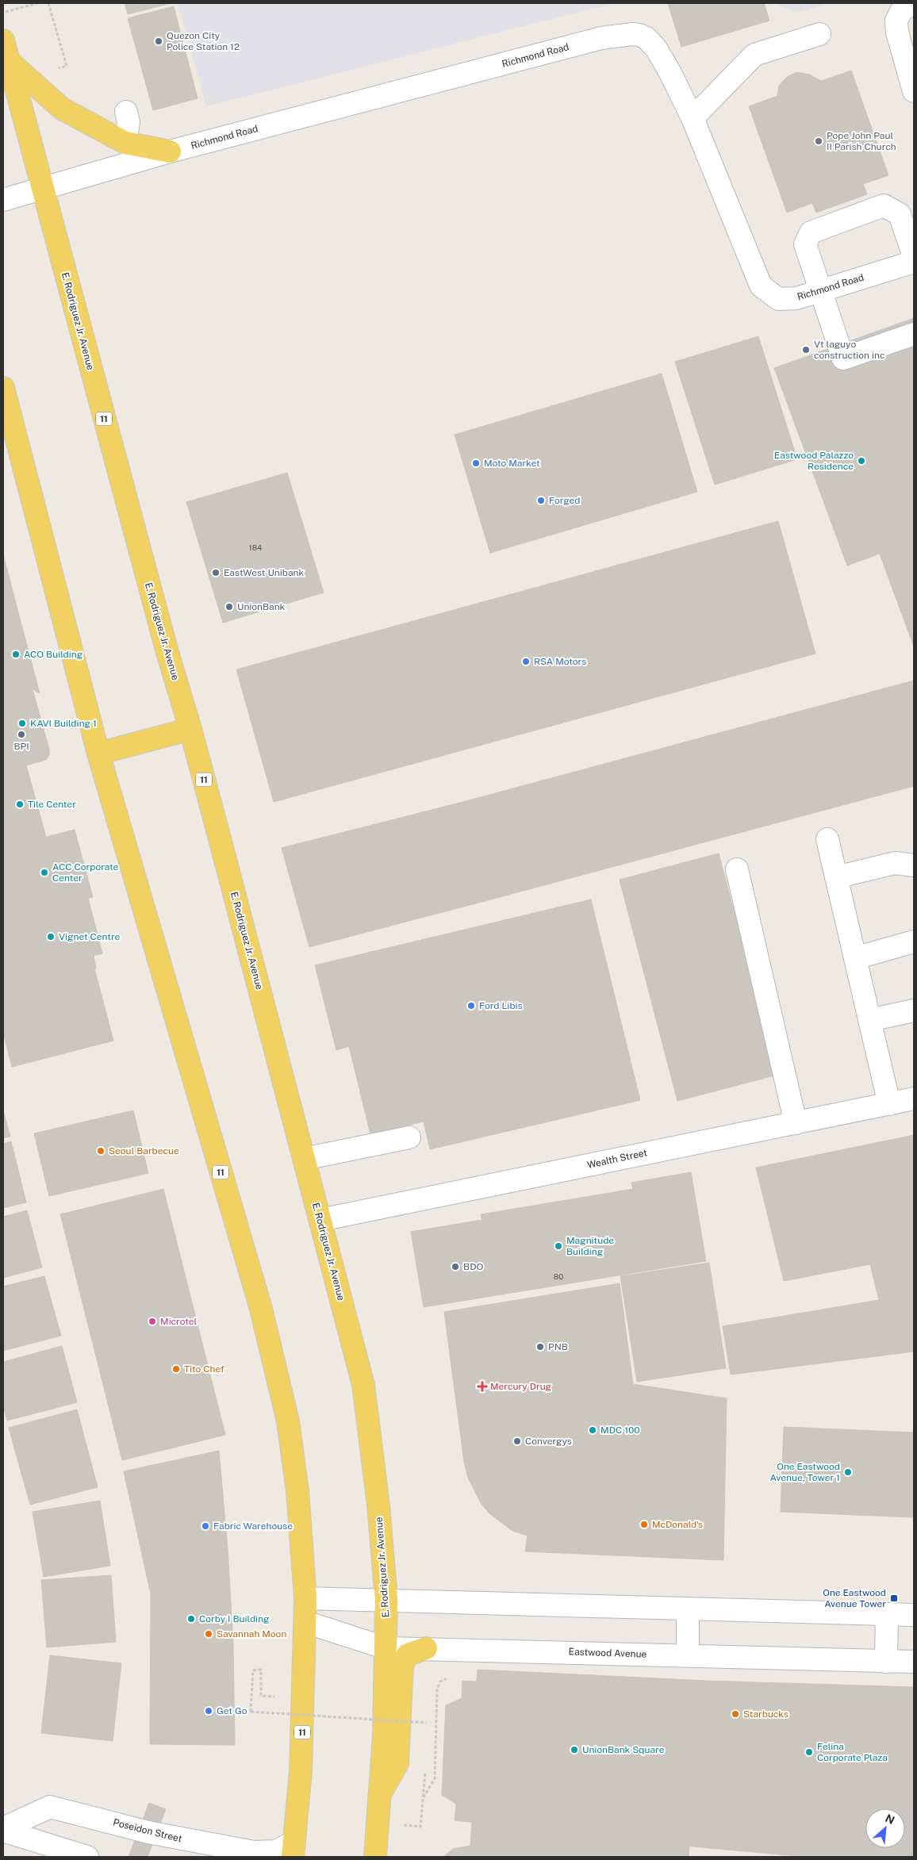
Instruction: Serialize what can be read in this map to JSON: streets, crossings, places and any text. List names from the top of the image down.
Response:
{
  "streets": {
    "main road": ["E. Rodriguez Jr. Avenue", "11"],
    "street": [
      "Richmond Road",
      "Wealth Street",
      "Eastwood Avenue",
      "Poseidon Street"
    ]
  },
  "crossings": [
    ["Richmond Road", "E. Rodriguez Jr. Avenue"],
    ["E. Rodriguez Jr. Avenue", "Wealth Street"],
    ["E. Rodriguez Jr. Avenue", "Eastwood Avenue"],
    ["11", "Eastwood Avenue"],
    ["11", "Poseidon Street"]
  ],
  "places": {
    "other": [
      "Quezon City Police Station 12",
      "Pope John Paul II Parish Church",
      "Vt laguyo construction inc",
      "Eastwood Palazzo Residence",
      "Moto Market",
      "Forged",
      "EastWest Unibank",
      "UnionBank",
      "ACO Building",
      "RSA Motors",
      "KAVI Building 1",
      "BPI",
      "Tile Center",
      "ACC Corporate Center",
      "Vignet Centre",
      "Ford Libis",
      "Seoul Barbecue",
      "Magnitude Building",
      "BDO",
      "Microtel",
      "PNB",
      "Tito Chef",
      "MDC 100",
      "Convergys",
      "One Eastwood Avenue, Tower 1",
      "McDonald's",
      "Fabric Warehouse",
      "Corby I Building",
      "Savannah Moon",
      "Get Go",
      "Starbucks",
      "UnionBank Square",
      "Felina Corporate Plaza"
    ],
    "health": ["Mercury Drug"],
    "transit": ["One Eastwood Avenue Tower"]
  },
  "house_numbers": ["184", "80"],
  "north": "top right"
}
